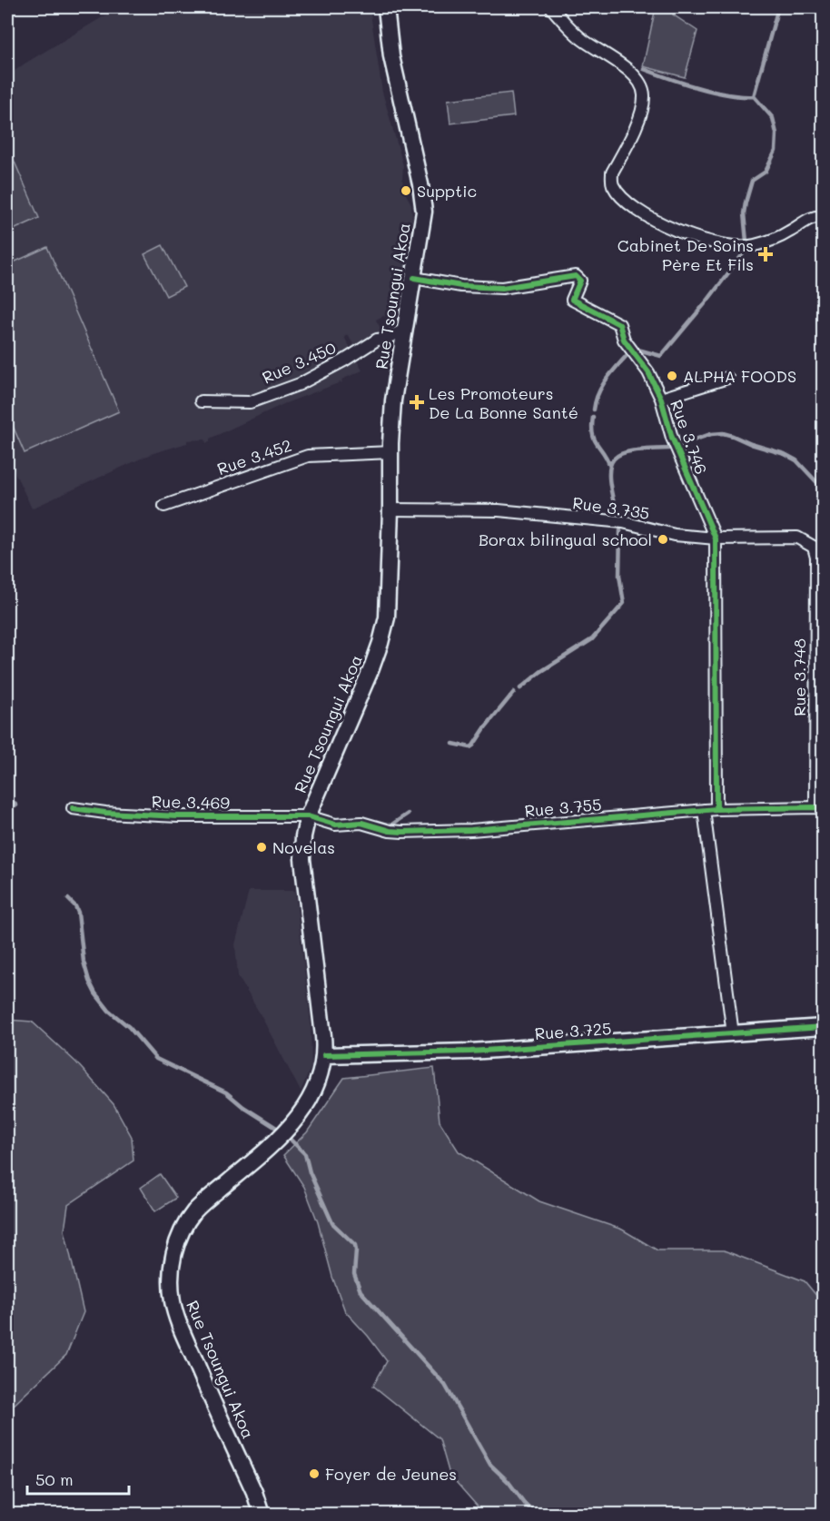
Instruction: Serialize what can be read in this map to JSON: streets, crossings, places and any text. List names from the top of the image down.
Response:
{
  "streets": {
    "main road": ["Rue Tsoungui Akoa", "Rue 3.725"],
    "street": [
      "Rue 3.450",
      "Rue 3.746",
      "Rue 3.452",
      "Rue 3.735",
      "Rue 3.748",
      "Rue 3.469",
      "Rue 3.755"
    ]
  },
  "crossings": [
    ["Rue Tsoungui Akoa", "Rue 3.450"],
    ["Rue Tsoungui Akoa", "Rue 3.746"],
    ["Rue Tsoungui Akoa", "Rue 3.452"],
    ["Rue Tsoungui Akoa", "Rue 3.735"],
    ["Rue Tsoungui Akoa", "Rue 3.469"],
    ["Rue Tsoungui Akoa", "Rue 3.755"],
    ["Rue Tsoungui Akoa", "Rue 3.725"],
    ["Rue 3.746", "Rue 3.735"],
    ["Rue 3.746", "Rue 3.755"],
    ["Rue 3.735", "Rue 3.748"],
    ["Rue 3.748", "Rue 3.755"],
    ["Rue 3.469", "Rue 3.755"]
  ],
  "places": {
    "other": [
      "Supptic",
      "ALPHA FOODS",
      "Borax bilingual school",
      "Novelas",
      "Foyer de Jeunes"
    ],
    "health": ["Cabinet De Soins Père Et Fils", "Les Promoteurs De La Bonne Santé"]
  },
  "scale_bar": "50 m"
}
